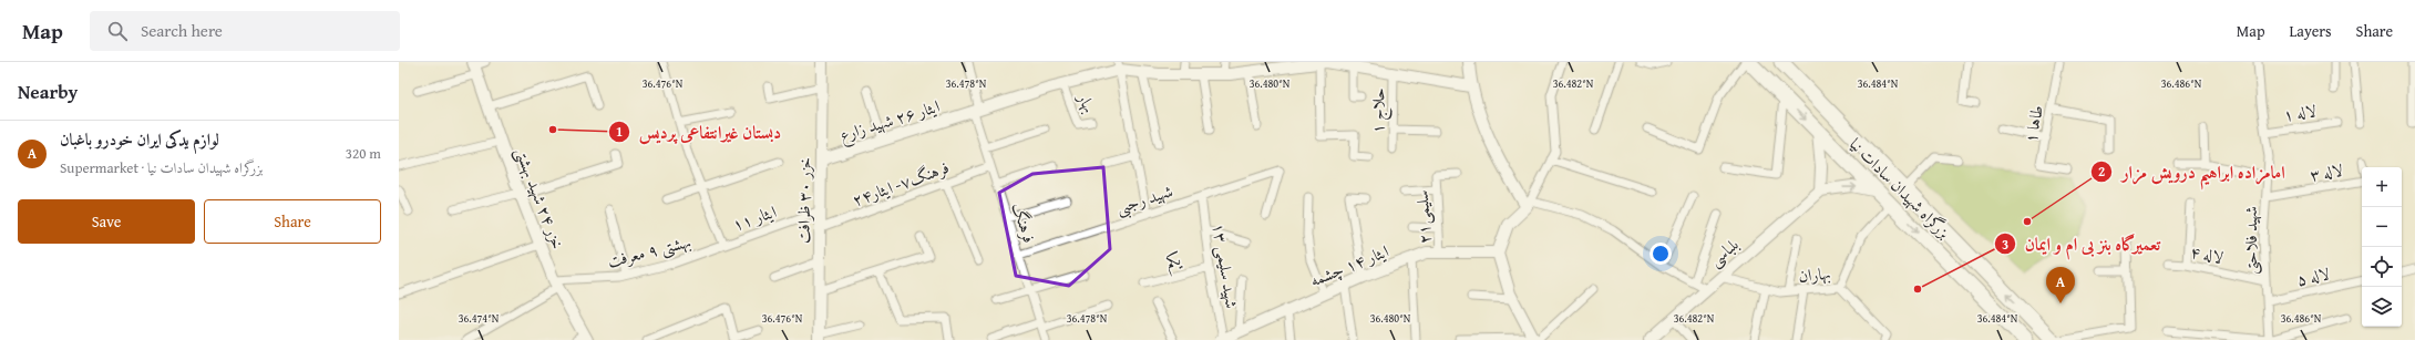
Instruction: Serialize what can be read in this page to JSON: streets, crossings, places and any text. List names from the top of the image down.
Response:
{
  "streets": {
    "highway": ["بزرگراه شهیدان سادات نیا"],
    "street": [
      "بهار",
      "حلاج ۱",
      "لاله ۱",
      "ایثار ۲۶ شهید زارع",
      "طاها ۱",
      "لاله ۳",
      "فرهنگ۷- ایثار۲۴",
      "خزر ۲۴ شهید بهشتی",
      "شهید رجبی",
      "خزر ۳۰ ظرافت",
      "سلیمی۲۱",
      "ایثار ۱۱",
      "فرهنگ",
      "شهید فلاحتی",
      "بهشتی ۹ معرفت",
      "بلباسی",
      "لاله ۴",
      "یکم",
      "شهید سلیمی ۱۳",
      "ایثار ۱۴ چشمه",
      "بهاران",
      "لاله ۵"
    ]
  },
  "crossings": [
    ["بهار", "ایثار ۲۶ شهید زارع"],
    ["حلاج ۱", "ایثار ۲۶ شهید زارع"],
    ["لاله ۱", "شهید فلاحتی"],
    ["ایثار ۲۶ شهید زارع", "خزر ۳۰ ظرافت"],
    ["ایثار ۲۶ شهید زارع", "فرهنگ"],
    ["لاله ۳", "شهید فلاحتی"],
    ["فرهنگ۷- ایثار۲۴", "خزر ۳۰ ظرافت"],
    ["فرهنگ۷- ایثار۲۴", "فرهنگ"],
    ["خزر ۲۴ شهید بهشتی", "بهشتی ۹ معرفت"],
    ["شهید رجبی", "فرهنگ"],
    ["شهید رجبی", "شهید سلیمی ۱۳"],
    ["خزر ۳۰ ظرافت", "ایثار ۱۱"],
    ["سلیمی۲۱", "ایثار ۱۴ چشمه"],
    ["ایثار ۱۱", "بهشتی ۹ معرفت"],
    ["شهید فلاحتی", "لاله ۴"],
    ["شهید فلاحتی", "لاله ۵"],
    ["بلباسی", "بهاران"],
    ["یکم", "شهید سلیمی ۱۳"],
    ["شهید سلیمی ۱۳", "ایثار ۱۴ چشمه"]
  ],
  "places": ["دبستان غیرانتفاعی پردیس", "امامزاده ابراهیم درویش مزار", "تعمیرگاه بنز بی ام و ایمان"],
  "page": {
    "header": "Map",
    "search": "Search here",
    "nav": ["Map", "Layers", "Share"],
    "heading": "Nearby",
    "list": [
      {
        "mark": "A",
        "name": "لوازم یدکی ایران خودرو باغبان",
        "note": "Supermarket · بزرگراه شهیدان سادات نیا",
        "value": "320 m"
      }
    ],
    "map_buttons": ["+", "−"],
    "buttons": ["Save", "Share"],
    "pins": "A"
  },
  "coordinates": [
    "36.476°N",
    "36.478°N",
    "36.480°N",
    "36.482°N",
    "36.484°N",
    "36.486°N",
    "36.474°N"
  ]
}
